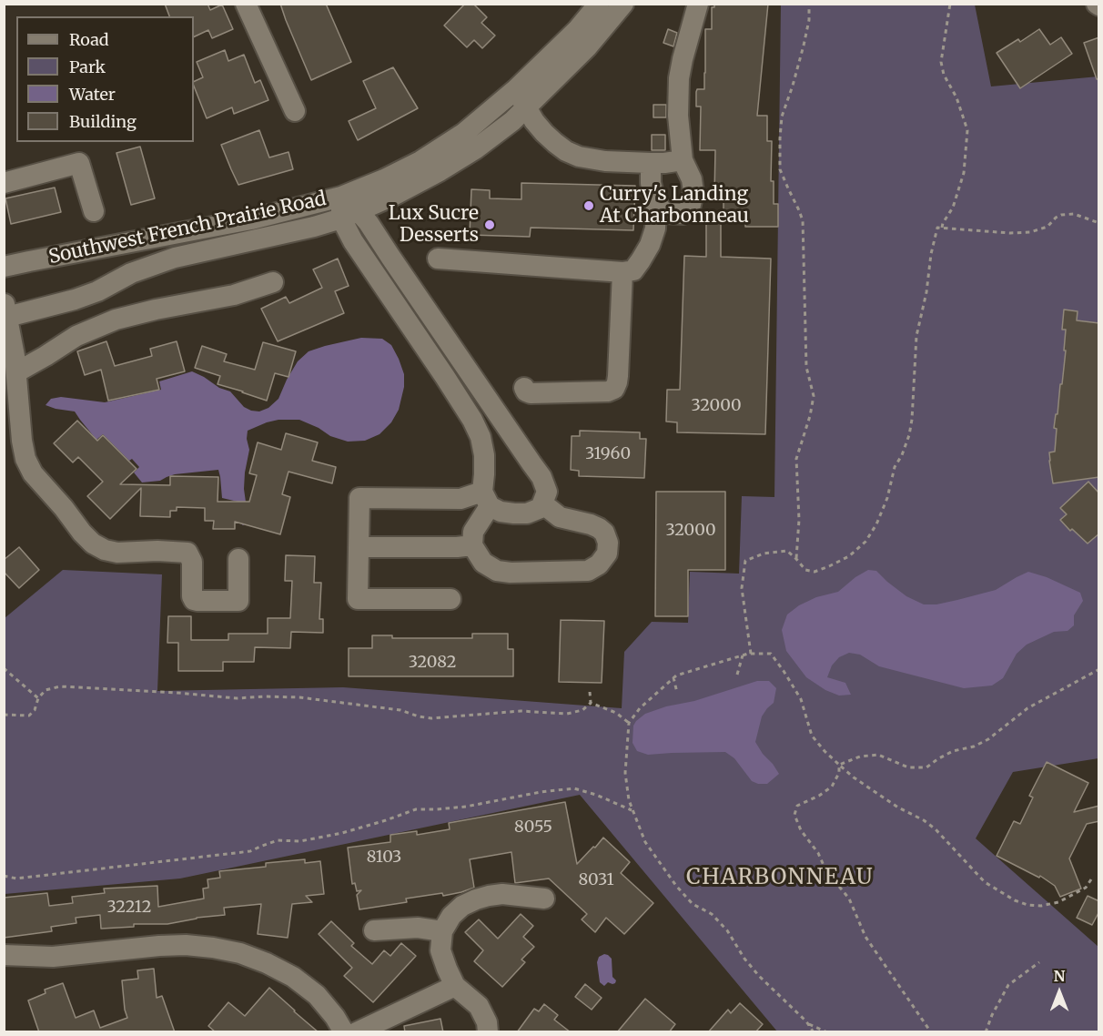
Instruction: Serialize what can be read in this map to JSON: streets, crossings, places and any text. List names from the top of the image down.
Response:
{
  "streets": {
    "street": ["Southwest French Prairie Road"]
  },
  "districts": ["CHARBONNEAU"],
  "places": ["Curry's Landing At Charbonneau", "Lux Sucre Desserts"],
  "house_numbers": [
    "32000",
    "31960",
    "32000",
    "32082",
    "8055",
    "8103",
    "8031",
    "32212"
  ],
  "legend": [
    "Road",
    "Park",
    "Water",
    "Building"
  ],
  "north": "top"
}
